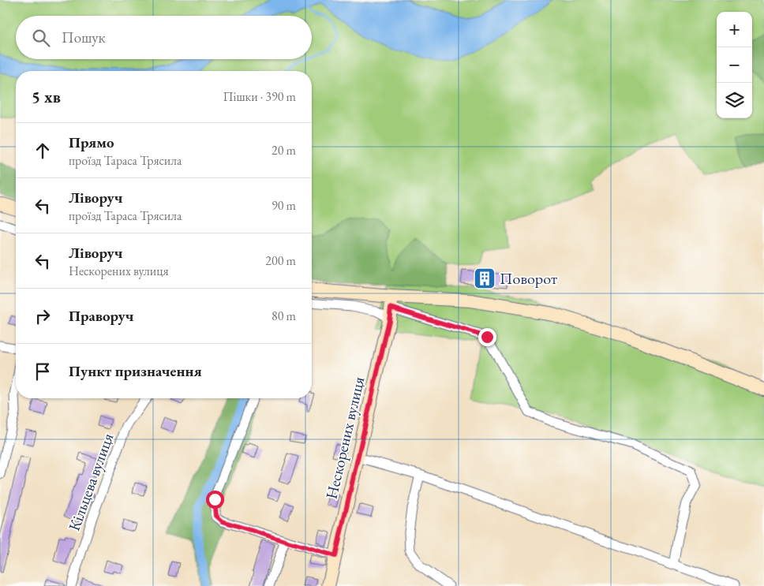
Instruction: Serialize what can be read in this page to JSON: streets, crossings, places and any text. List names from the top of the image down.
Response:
{
  "streets": {
    "main road": ["Нескорених вулиця"],
    "street": ["Кільцева вулиця"]
  },
  "places": {
    "building": ["Поворот"]
  },
  "page": {
    "map_buttons": ["+", "−"],
    "search": "Пошук",
    "heading": ["5 хв", "Пішки · 390 m"],
    "list": [
      ["Прямо", "проїзд Тараса Трясила", "20 m"],
      ["Ліворуч", "проїзд Тараса Трясила", "90 m"],
      ["Ліворуч", "Нескорених вулиця", "200 m"],
      ["Праворуч", "80 m"],
      "Пункт призначення"
    ]
  }
}
